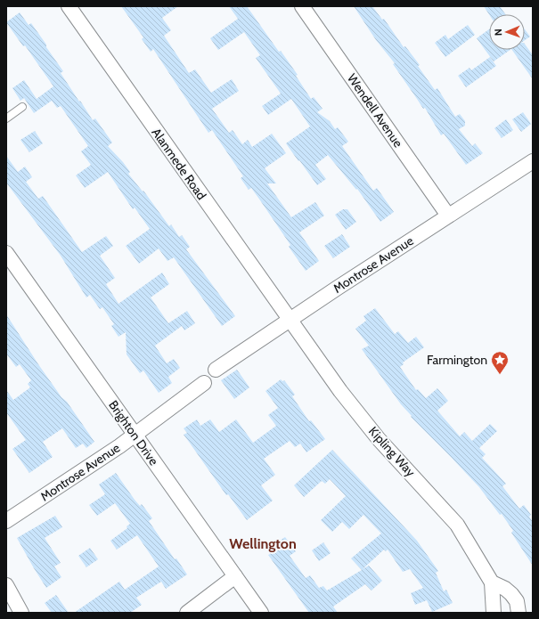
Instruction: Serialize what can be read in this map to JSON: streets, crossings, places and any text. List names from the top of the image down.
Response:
{
  "streets": {
    "street": [
      "Wendell Avenue",
      "Alanmede Road",
      "Montrose Avenue",
      "Brighton Drive",
      "Kipling Way"
    ]
  },
  "crossings": [
    ["Wendell Avenue", "Montrose Avenue"],
    ["Alanmede Road", "Montrose Avenue"],
    ["Alanmede Road", "Kipling Way"],
    ["Montrose Avenue", "Brighton Drive"],
    ["Montrose Avenue", "Kipling Way"]
  ],
  "districts": ["Wellington"],
  "places": {
    "place": ["Farmington"]
  },
  "north": "left"
}
